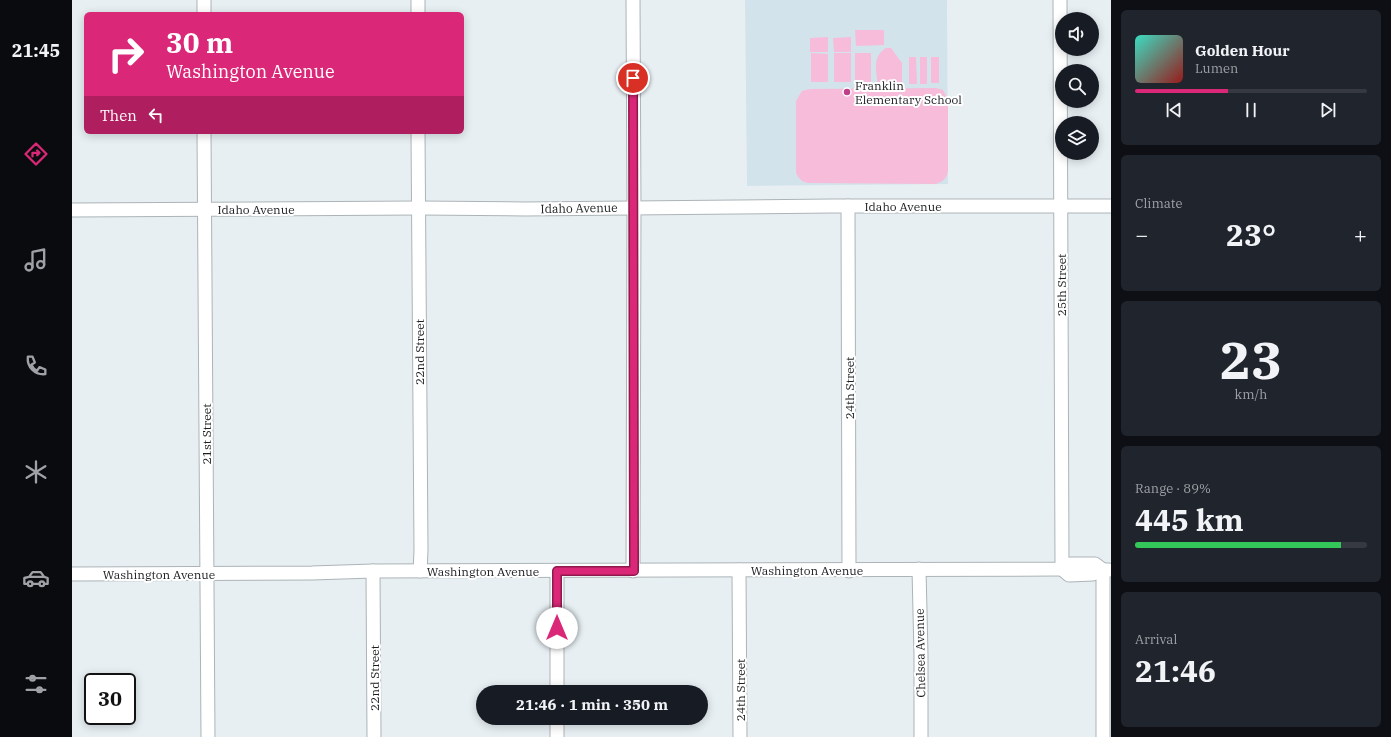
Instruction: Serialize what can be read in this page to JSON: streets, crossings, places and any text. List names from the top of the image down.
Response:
{
  "streets": {
    "street": [
      "Idaho Avenue",
      "25th Street",
      "22nd Street",
      "24th Street",
      "21st Street",
      "Washington Avenue",
      "Chelsea Avenue"
    ]
  },
  "crossings": [
    ["Idaho Avenue", "25th Street"],
    ["Idaho Avenue", "22nd Street"],
    ["Idaho Avenue", "24th Street"],
    ["Idaho Avenue", "21st Street"],
    ["25th Street", "Washington Avenue"],
    ["22nd Street", "Washington Avenue"],
    ["24th Street", "Washington Avenue"],
    ["21st Street", "Washington Avenue"],
    ["Washington Avenue", "Chelsea Avenue"]
  ],
  "places": ["Franklin Elementary School"],
  "page": {
    "tabs": "21:45",
    "turn": ["30 m", "Washington Avenue"],
    "song": ["Golden Hour", "Lumen"],
    "then": "Then",
    "tile": [
      "Climate",
      ["23", "km/h"],
      ["Range · 89%", "445 km"],
      ["Arrival", "21:46"]
    ],
    "heat": ["−", "23°", "+"],
    "limit": "30",
    "trip": "21:46 · 1 min · 350 m"
  }
}
